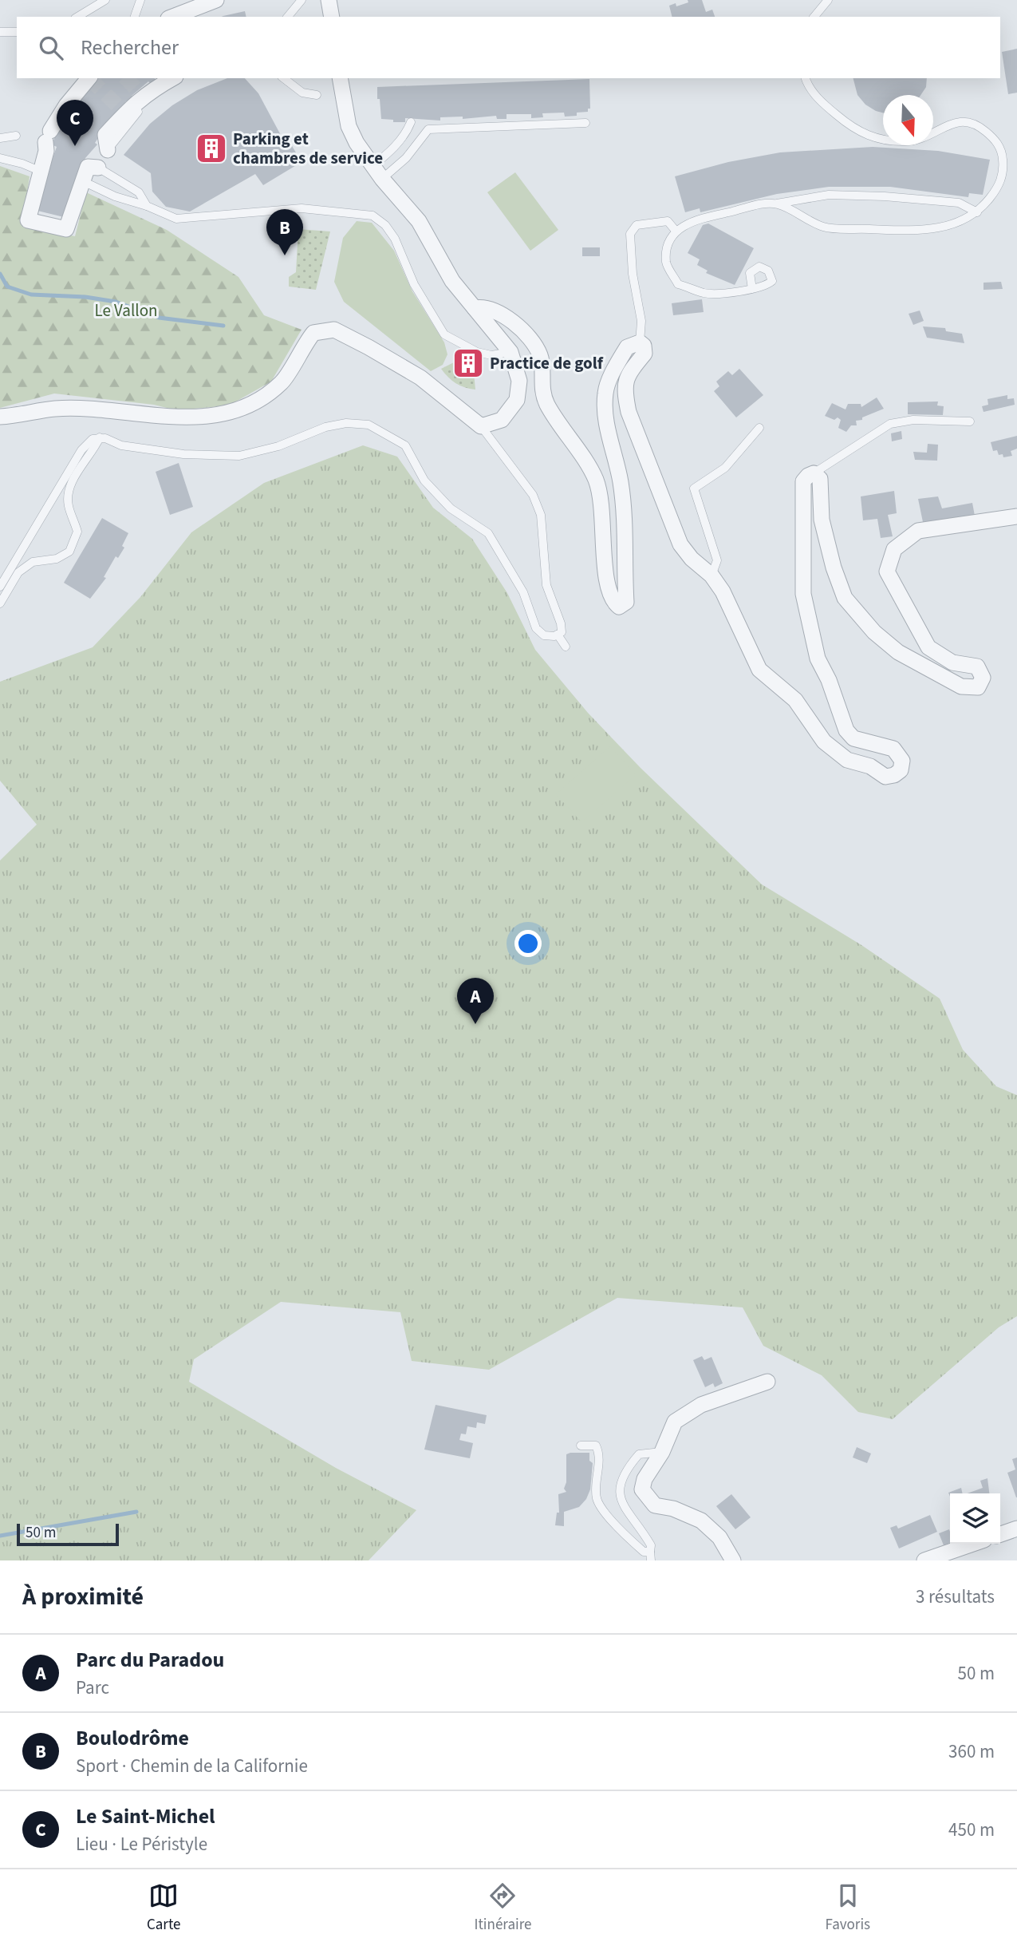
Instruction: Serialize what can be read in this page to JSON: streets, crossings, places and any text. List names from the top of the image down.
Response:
{
  "parks": ["Le Vallon"],
  "places": {
    "building": ["Parking et chambres de service", "Practice de golf"]
  },
  "scale_bar": "50 m",
  "north": "bottom",
  "page": {
    "search": "Rechercher",
    "pins": ["C", "B", "A"],
    "scale": "50 m",
    "heading": ["À proximité", "3 résultats"],
    "list": [
      {
        "mark": "A",
        "name": "Parc du Paradou",
        "note": "Parc",
        "value": "50 m"
      },
      {
        "mark": "B",
        "name": "Boulodrôme",
        "note": "Sport · Chemin de la Californie",
        "value": "360 m"
      },
      {
        "mark": "C",
        "name": "Le Saint-Michel",
        "note": "Lieu · Le Péristyle",
        "value": "450 m"
      }
    ],
    "nav": ["Carte", "Itinéraire", "Favoris"]
  }
}
